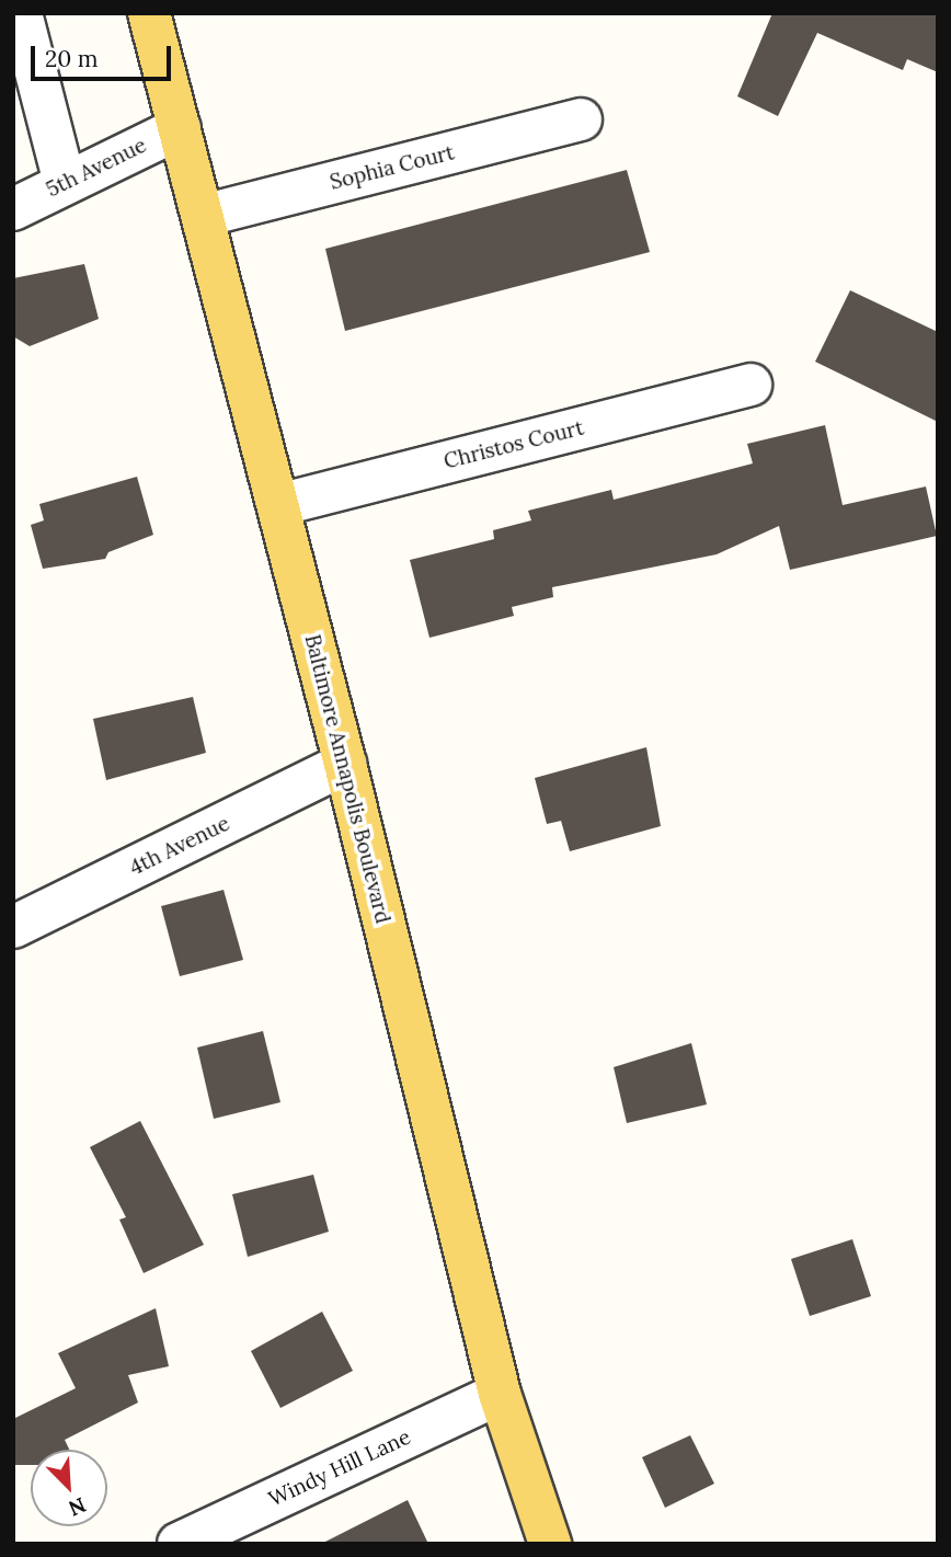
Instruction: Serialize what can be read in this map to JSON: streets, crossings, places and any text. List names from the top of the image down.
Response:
{
  "streets": {
    "main road": ["Baltimore Annapolis Boulevard"],
    "street": [
      "5th Avenue",
      "Sophia Court",
      "Christos Court",
      "4th Avenue",
      "Windy Hill Lane"
    ]
  },
  "crossings": [
    ["5th Avenue", "Baltimore Annapolis Boulevard"],
    ["Sophia Court", "Baltimore Annapolis Boulevard"],
    ["Christos Court", "Baltimore Annapolis Boulevard"],
    ["Baltimore Annapolis Boulevard", "4th Avenue"],
    ["Baltimore Annapolis Boulevard", "Windy Hill Lane"]
  ],
  "scale_bar": "20 m",
  "north": "bottom right"
}
